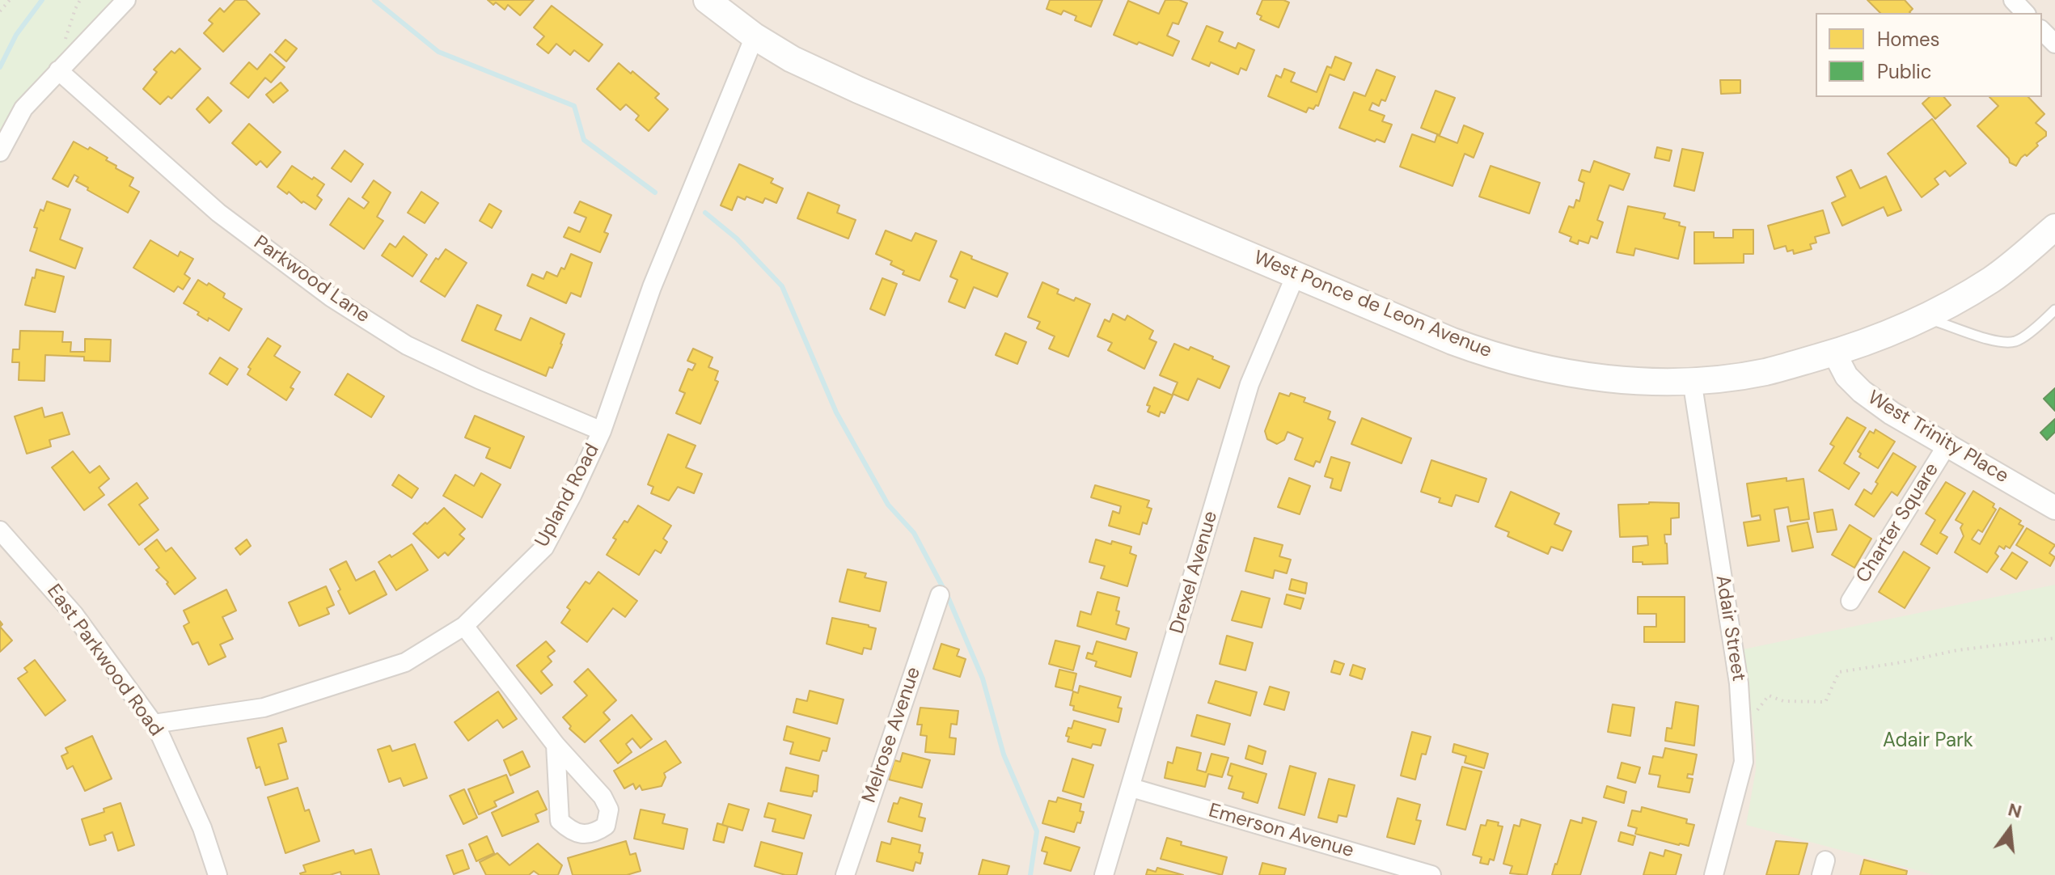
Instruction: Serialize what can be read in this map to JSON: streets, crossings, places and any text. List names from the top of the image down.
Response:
{
  "streets": {
    "main road": ["West Ponce de Leon Avenue"],
    "street": [
      "Parkwood Lane",
      "West Trinity Place",
      "Upland Road",
      "Charter Square",
      "Drexel Avenue",
      "Adair Street",
      "East Parkwood Road",
      "Melrose Avenue",
      "Emerson Avenue"
    ]
  },
  "crossings": [
    ["Parkwood Lane", "Upland Road"],
    ["West Ponce de Leon Avenue", "West Trinity Place"],
    ["West Ponce de Leon Avenue", "Upland Road"],
    ["West Ponce de Leon Avenue", "Drexel Avenue"],
    ["West Ponce de Leon Avenue", "Adair Street"],
    ["West Trinity Place", "Charter Square"],
    ["Upland Road", "East Parkwood Road"],
    ["Drexel Avenue", "Emerson Avenue"]
  ],
  "parks": ["Adair Park"],
  "legend": ["Homes", "Public"],
  "north": "top"
}
